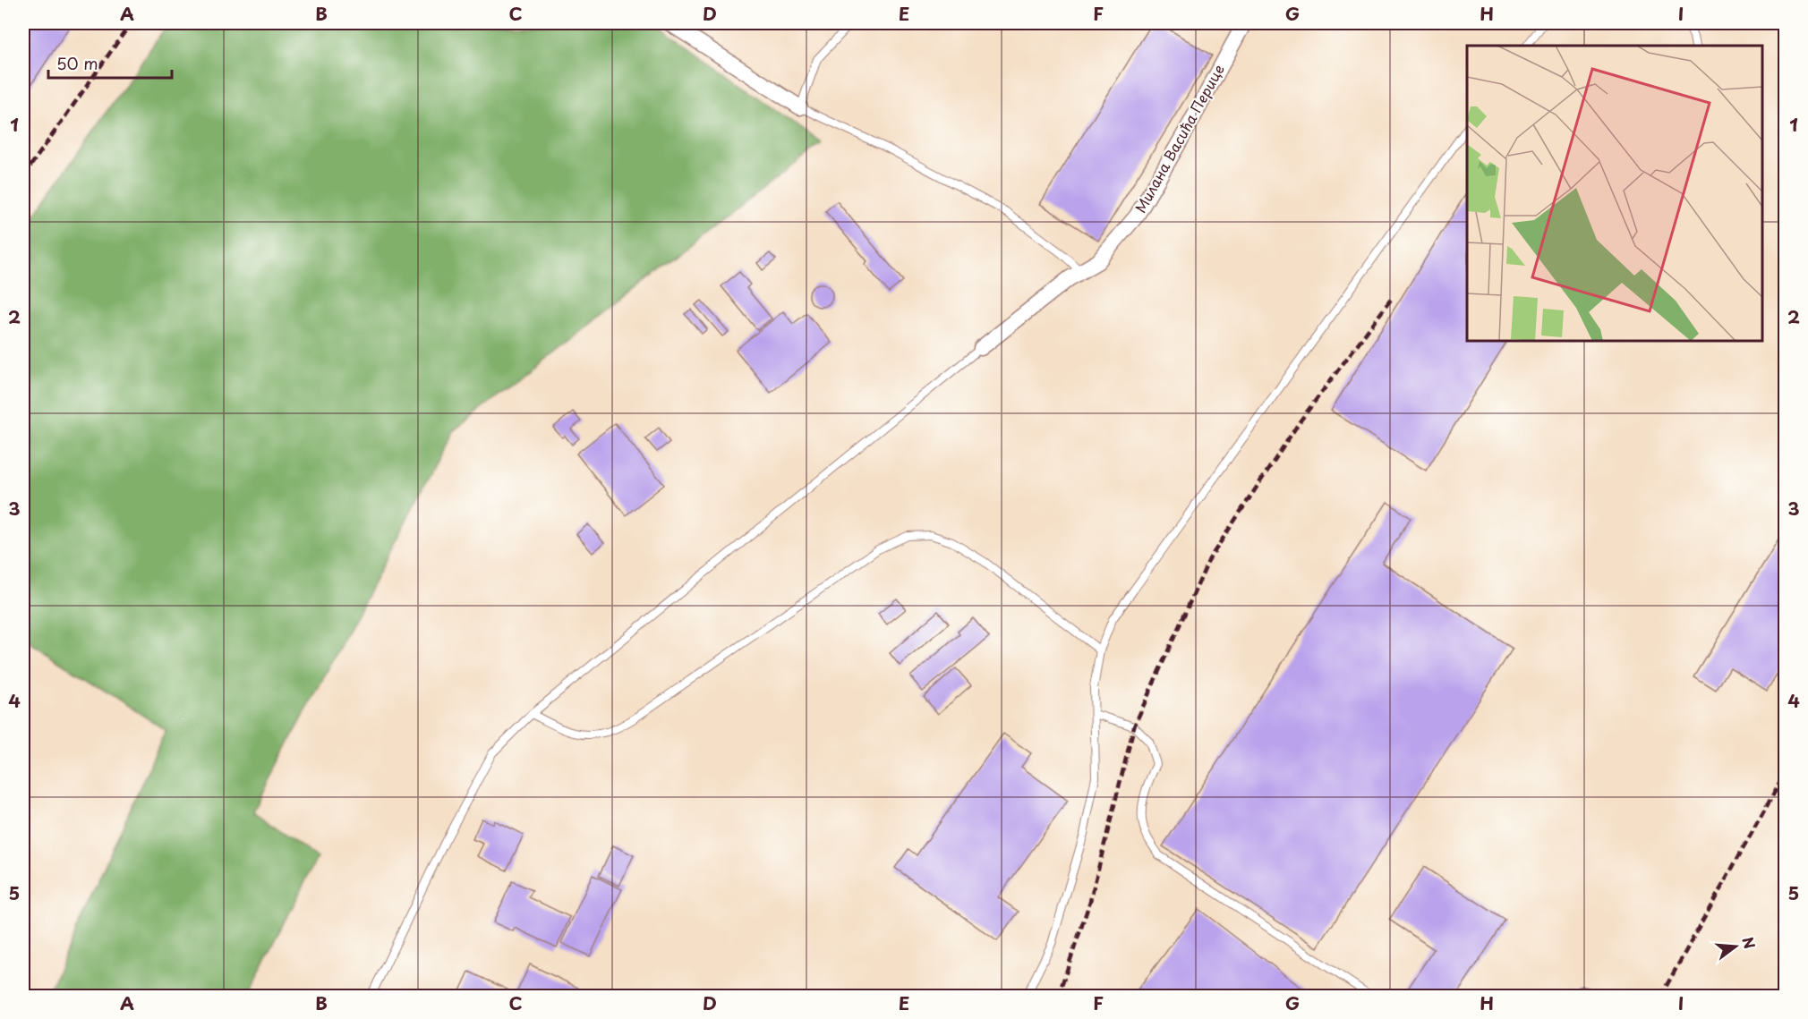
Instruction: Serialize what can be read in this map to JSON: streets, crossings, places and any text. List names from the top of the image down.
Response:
{
  "streets": {
    "street": ["Милана Васића Перице"]
  },
  "scale_bar": "50 m",
  "north": "right",
  "grid": {
    "columns": [
      "A",
      "B",
      "C",
      "D",
      "E",
      "F",
      "G",
      "H",
      "I"
    ],
    "rows": [
      "1",
      "2",
      "3",
      "4",
      "5"
    ]
  }
}
